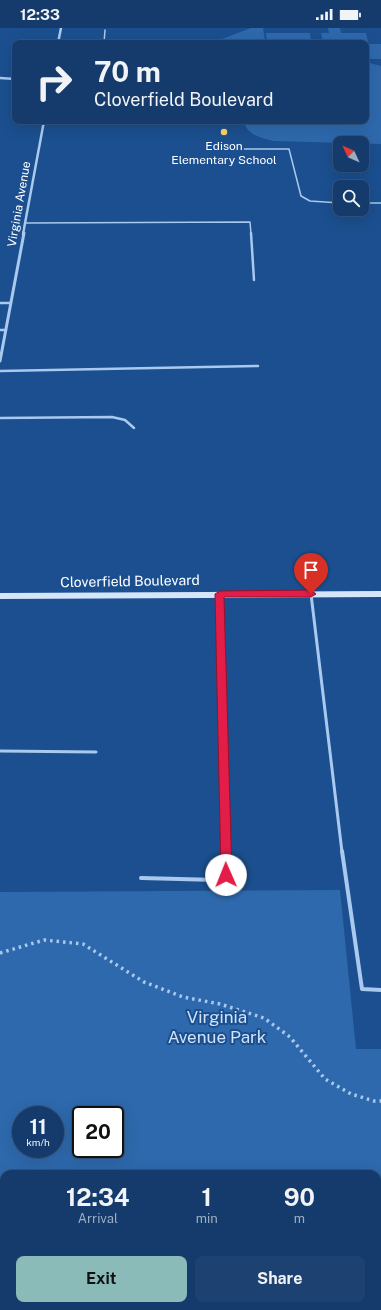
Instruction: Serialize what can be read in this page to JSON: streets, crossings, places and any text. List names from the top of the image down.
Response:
{
  "streets": {
    "main road": ["Cloverfield Boulevard"],
    "street": ["Virginia Avenue"]
  },
  "parks": ["Virginia Avenue Park"],
  "places": ["Edison Elementary School"],
  "north": "top left",
  "page": {
    "status": "12:33",
    "turn": ["70 m", "Cloverfield Boulevard"],
    "speed": "11 km/h",
    "limit": "20",
    "eta": [
      "12:34",
      "Arrival",
      "1",
      "min",
      "90",
      "m"
    ],
    "buttons": ["Exit", "Share"]
  }
}
